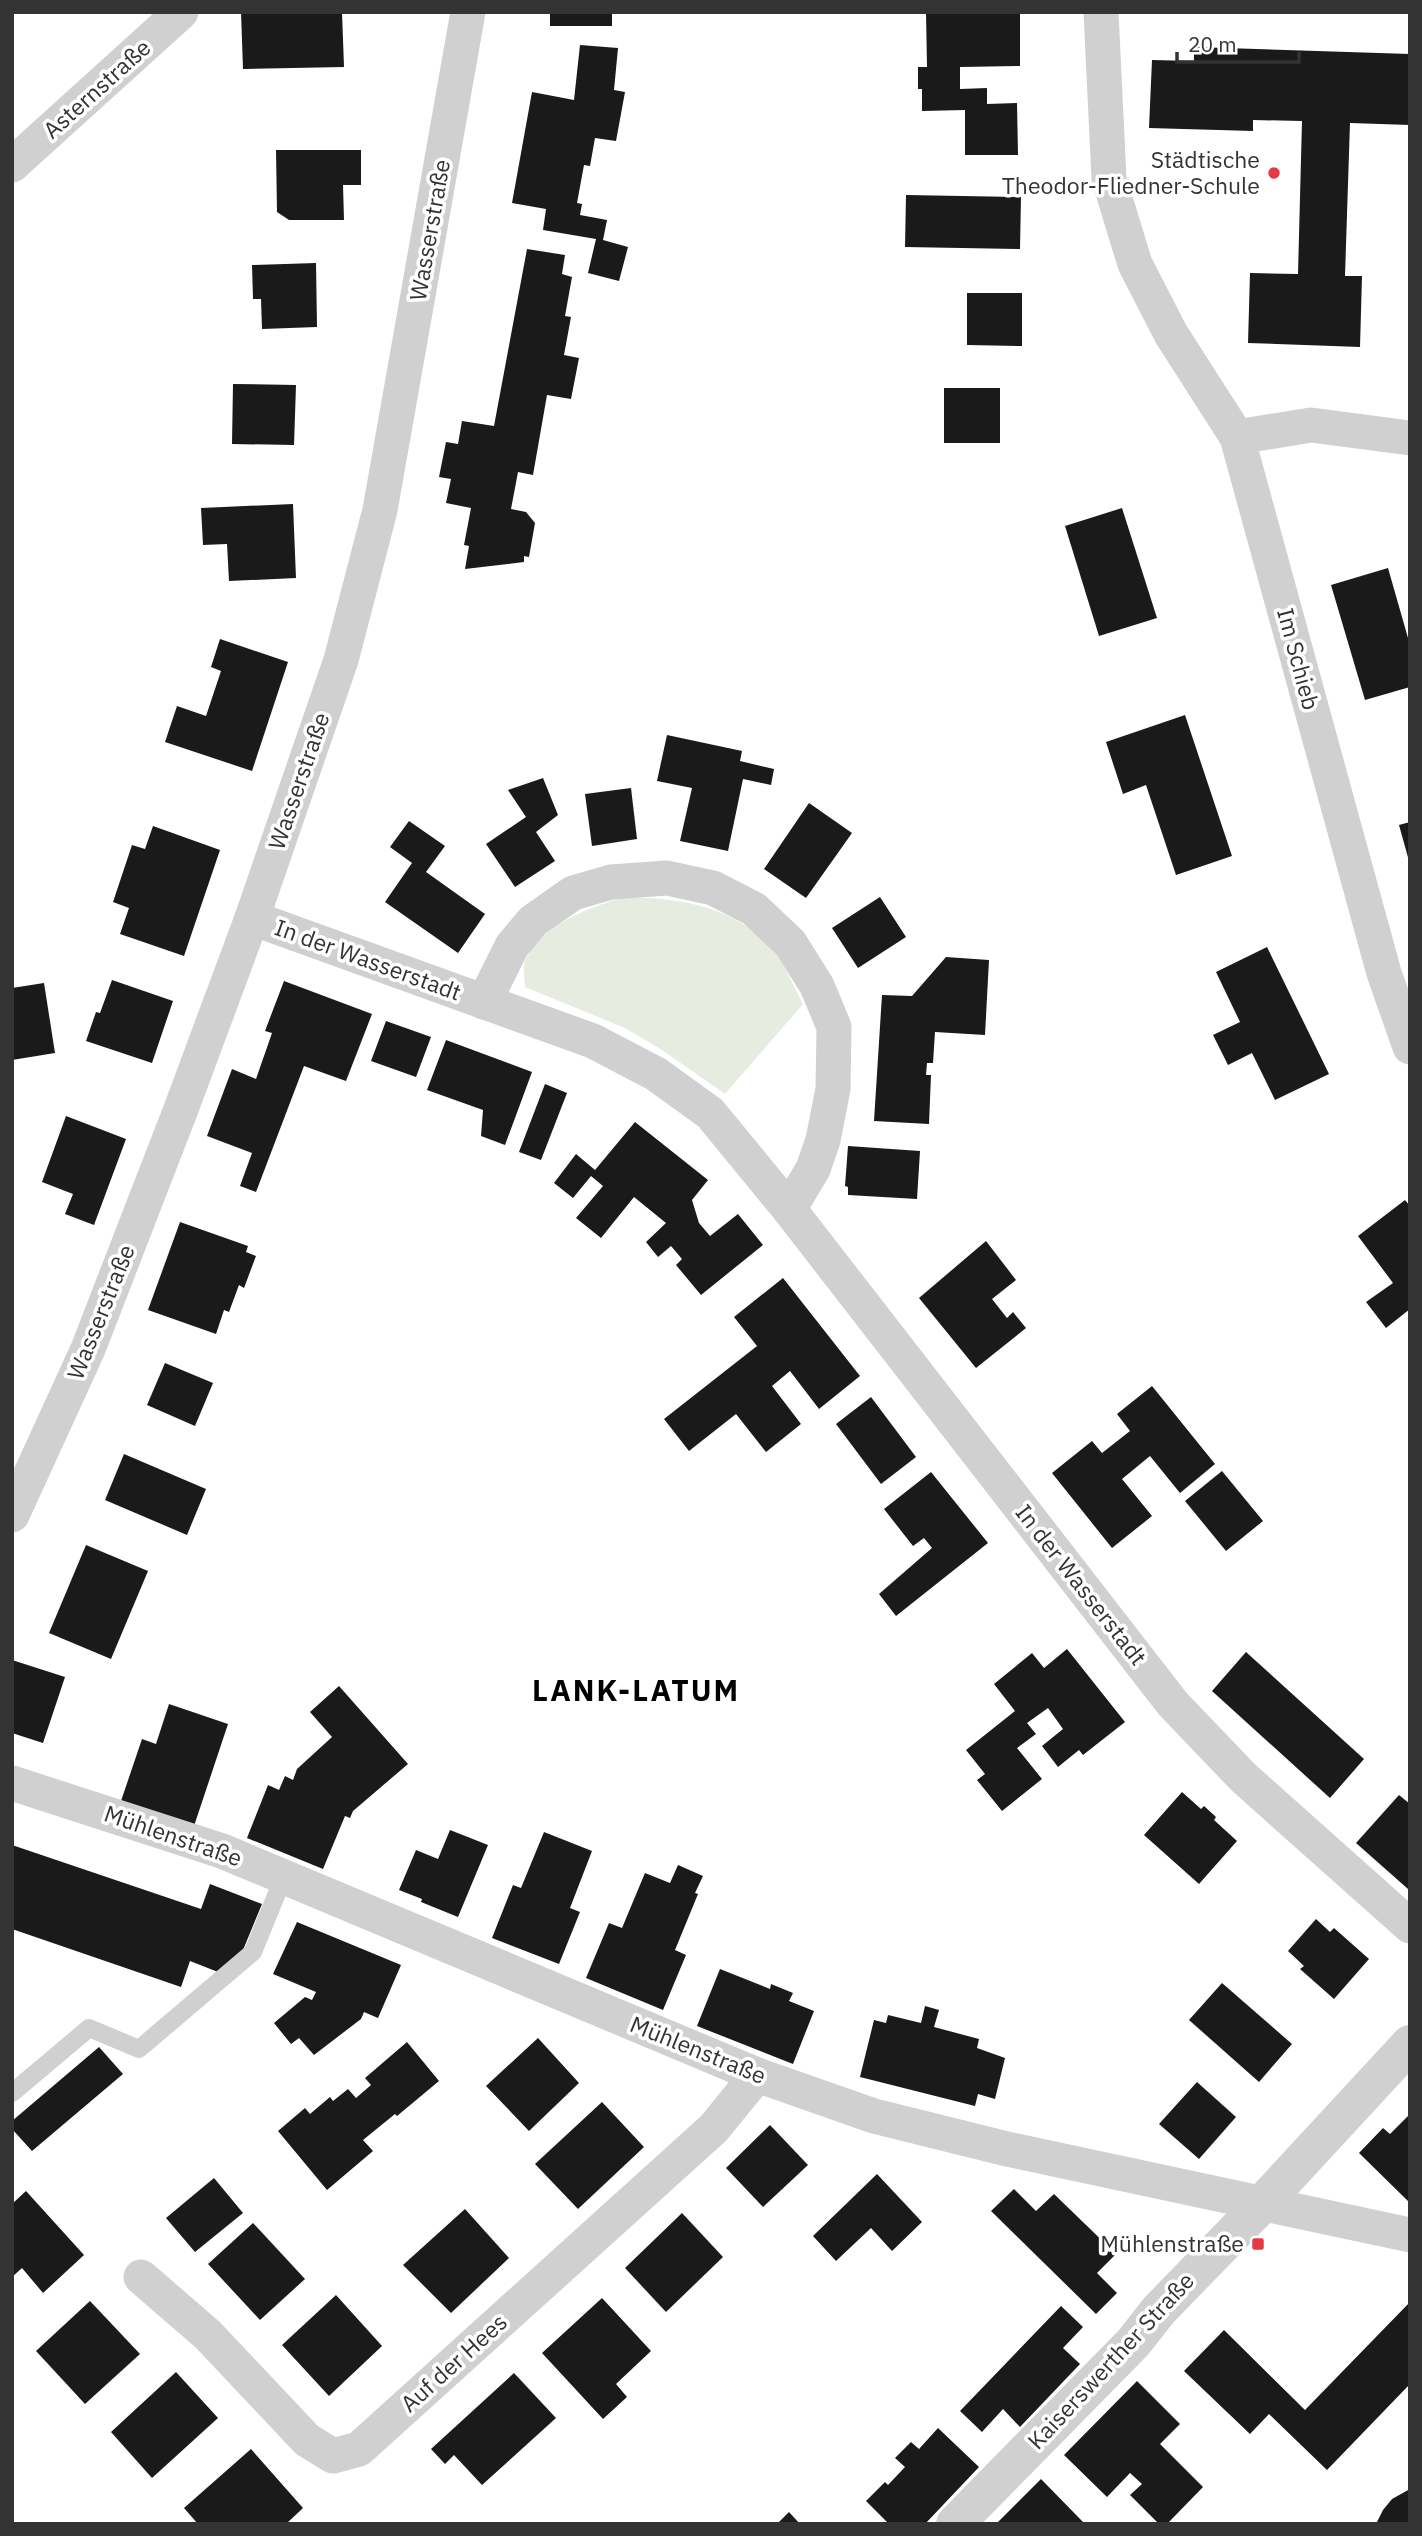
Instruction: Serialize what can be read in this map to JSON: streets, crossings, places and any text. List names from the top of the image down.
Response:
{
  "streets": {
    "street": [
      "Asternstraße",
      "Wasserstraße",
      "Im Schieb",
      "In der Wasserstadt",
      "Mühlenstraße",
      "Kaiserswerther Straße",
      "Auf der Hees"
    ]
  },
  "crossings": [
    ["Wasserstraße", "In der Wasserstadt"],
    ["Mühlenstraße", "Kaiserswerther Straße"],
    ["Mühlenstraße", "Auf der Hees"]
  ],
  "districts": ["LANK-LATUM"],
  "places": {
    "other": ["Städtische Theodor-Fliedner-Schule"],
    "transit": ["Mühlenstraße"]
  },
  "scale_bar": "20 m"
}
